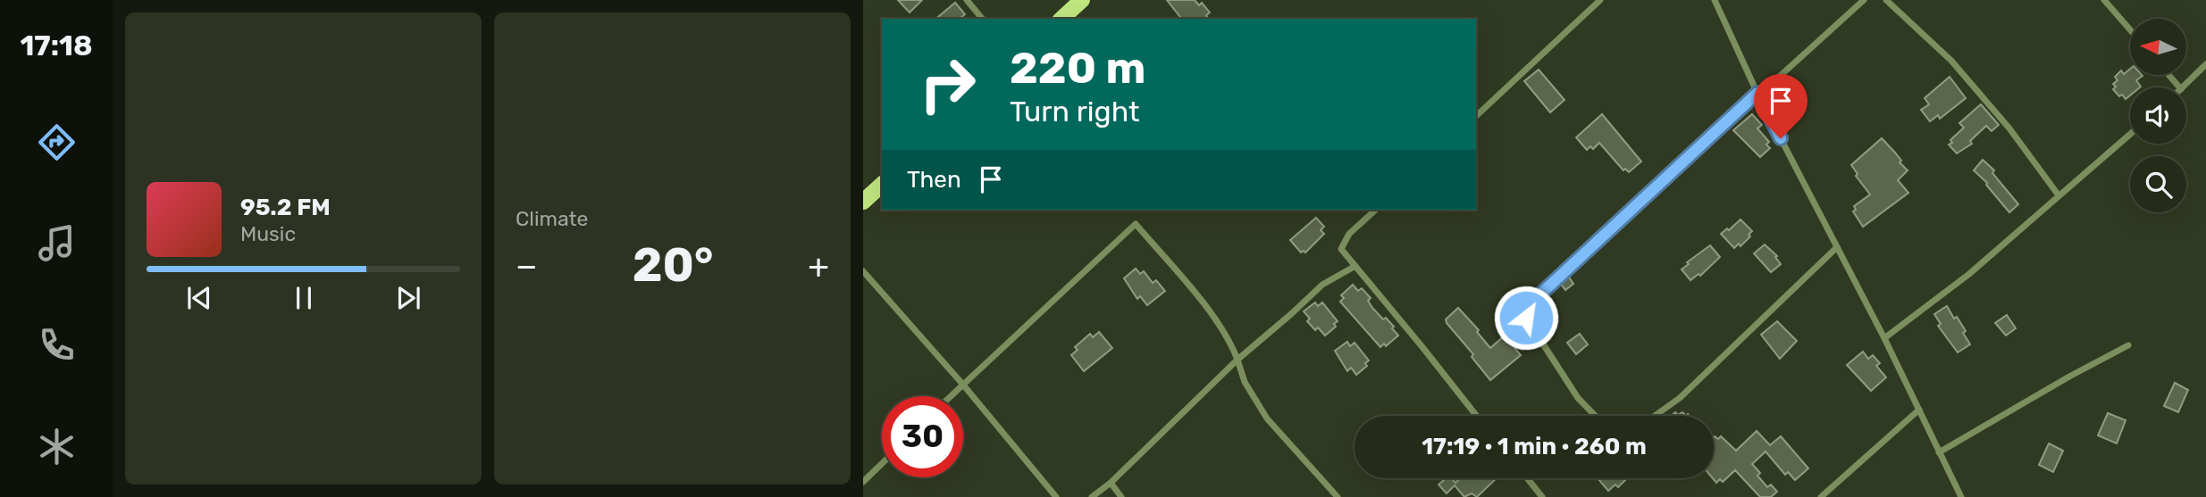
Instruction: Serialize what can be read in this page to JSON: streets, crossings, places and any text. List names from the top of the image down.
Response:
{
  "north": "left",
  "page": {
    "tabs": "17:18",
    "tile": "Climate",
    "turn": ["220 m", "Turn right"],
    "then": "Then",
    "song": ["95.2 FM", "Music"],
    "heat": ["−", "20°", "+"],
    "limit": "30",
    "trip": "17:19 · 1 min · 260 m"
  }
}
